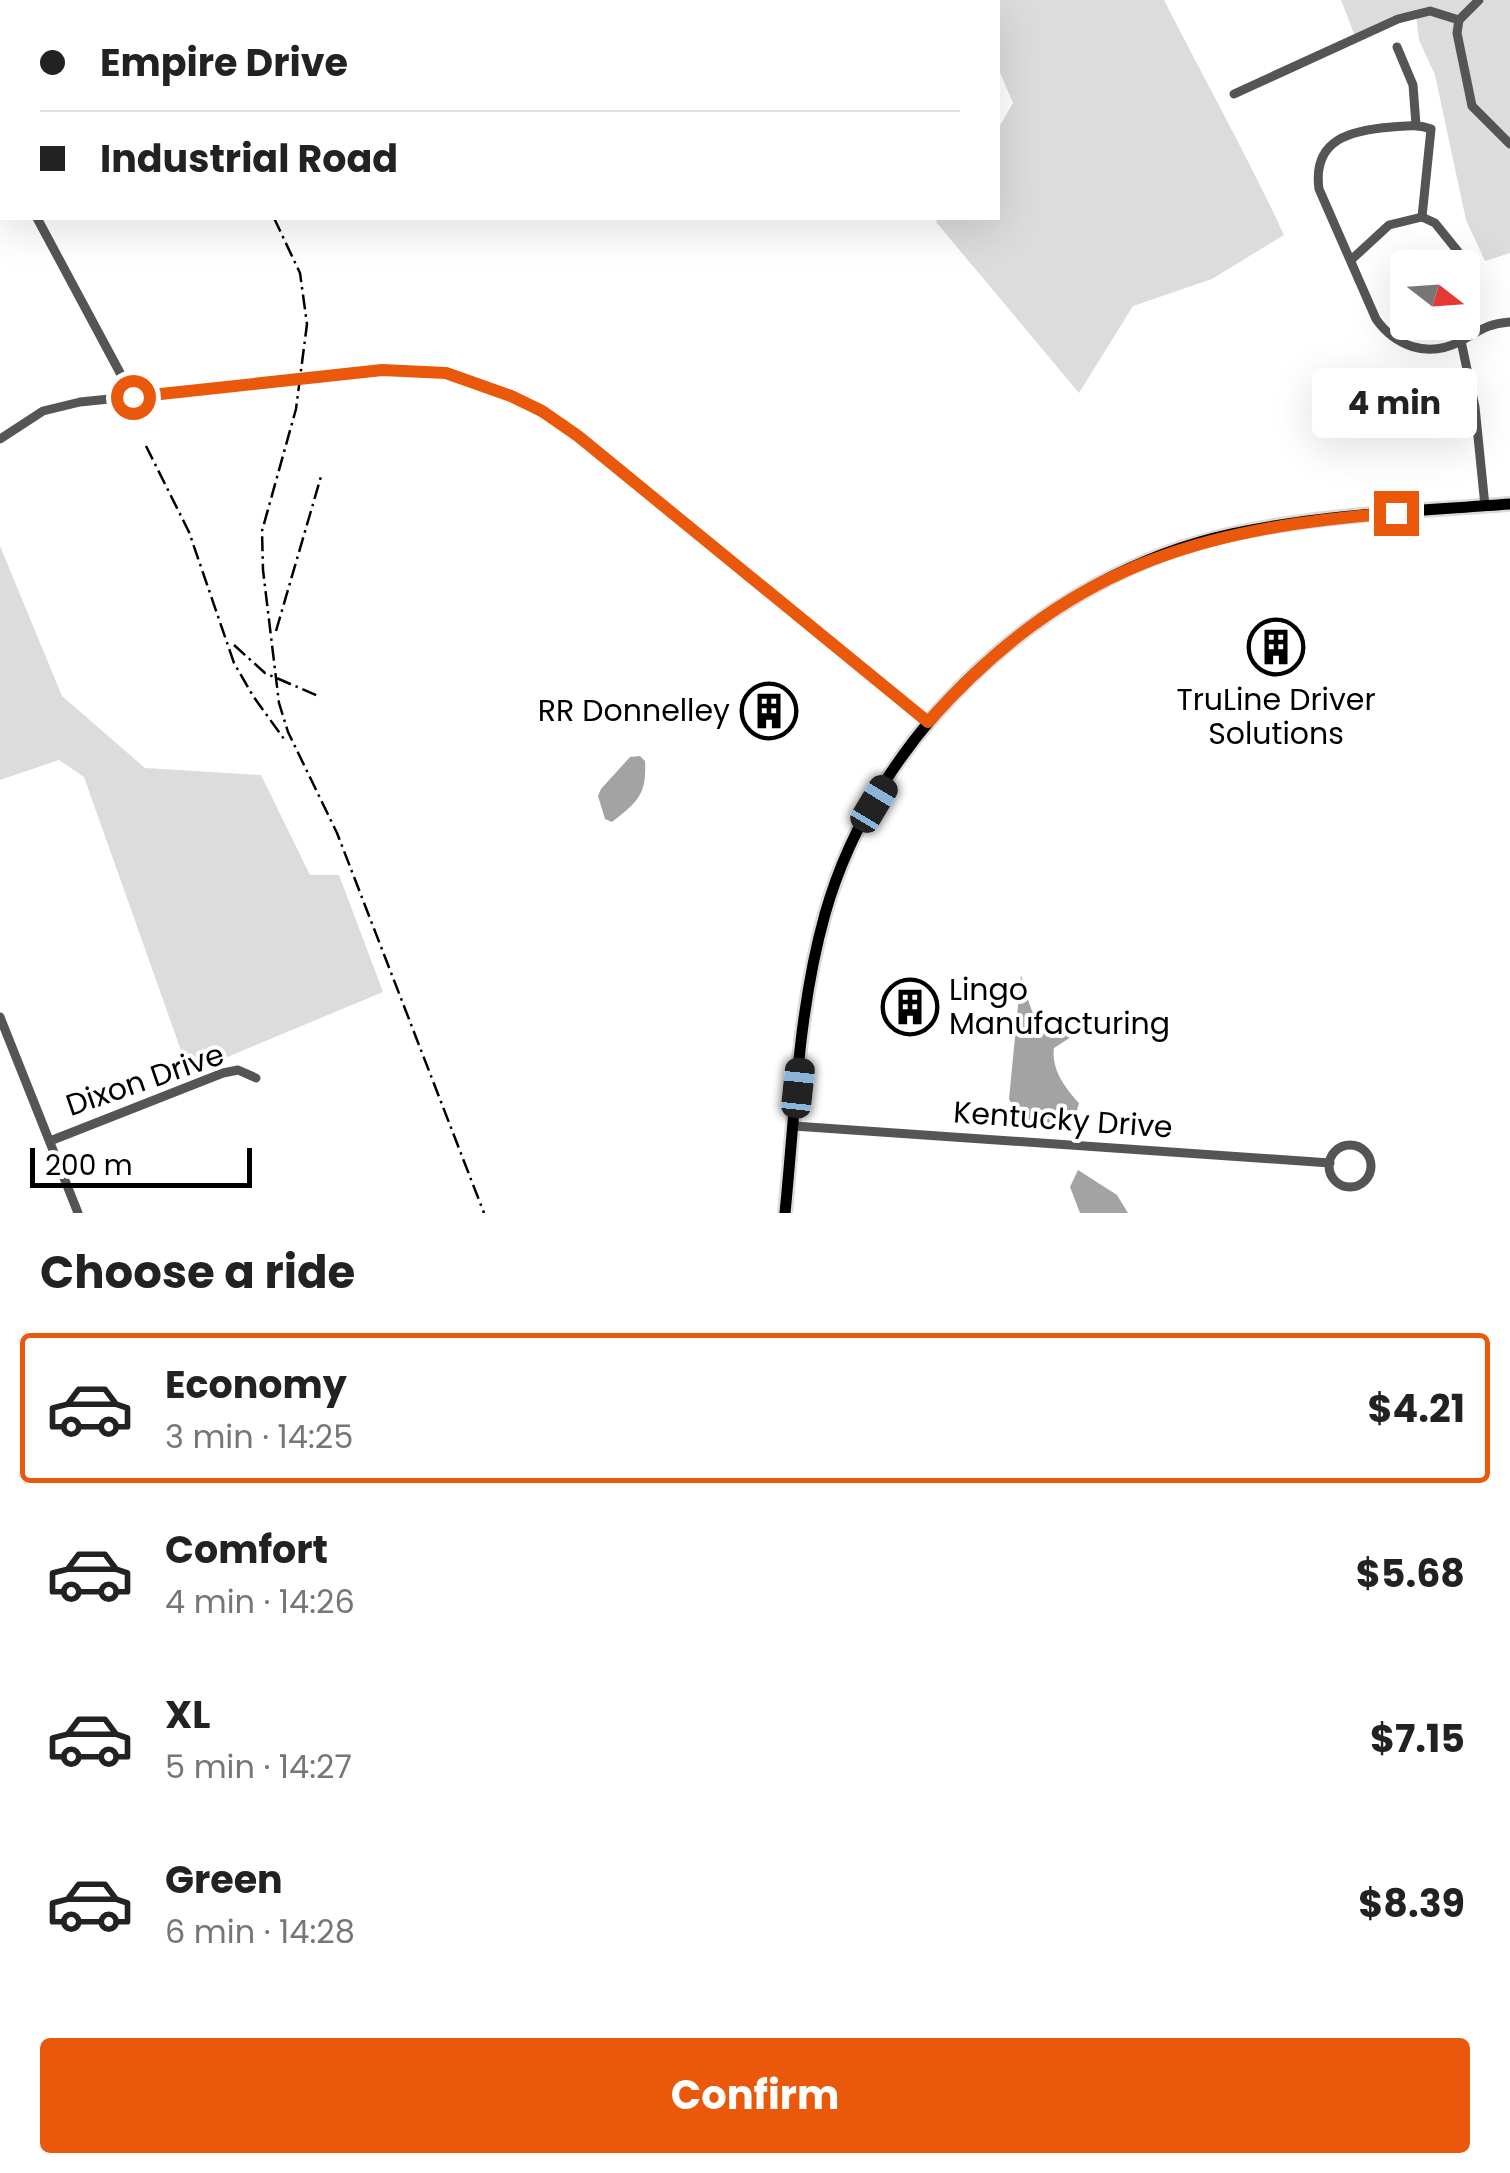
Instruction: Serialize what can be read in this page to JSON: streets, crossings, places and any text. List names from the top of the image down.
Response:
{
  "streets": {
    "street": ["Dixon Drive", "Kentucky Drive"]
  },
  "places": {
    "building": ["TruLine Driver Solutions", "RR Donnelley", "Lingo Manufacturing"]
  },
  "scale_bar": "200 m",
  "north": "right",
  "page": {
    "banner": ["Empire Drive", "Industrial Road"],
    "bubble": "4 min",
    "scale": "200 m",
    "heading": "Choose a ride",
    "list": [
      {
        "name": "Economy",
        "note": "3 min · 14:25",
        "value": "$4.21"
      },
      {
        "name": "Comfort",
        "note": "4 min · 14:26",
        "value": "$5.68"
      },
      {
        "name": "XL",
        "note": "5 min · 14:27",
        "value": "$7.15"
      },
      {
        "name": "Green",
        "note": "6 min · 14:28",
        "value": "$8.39"
      }
    ],
    "buttons": "Confirm"
  }
}
